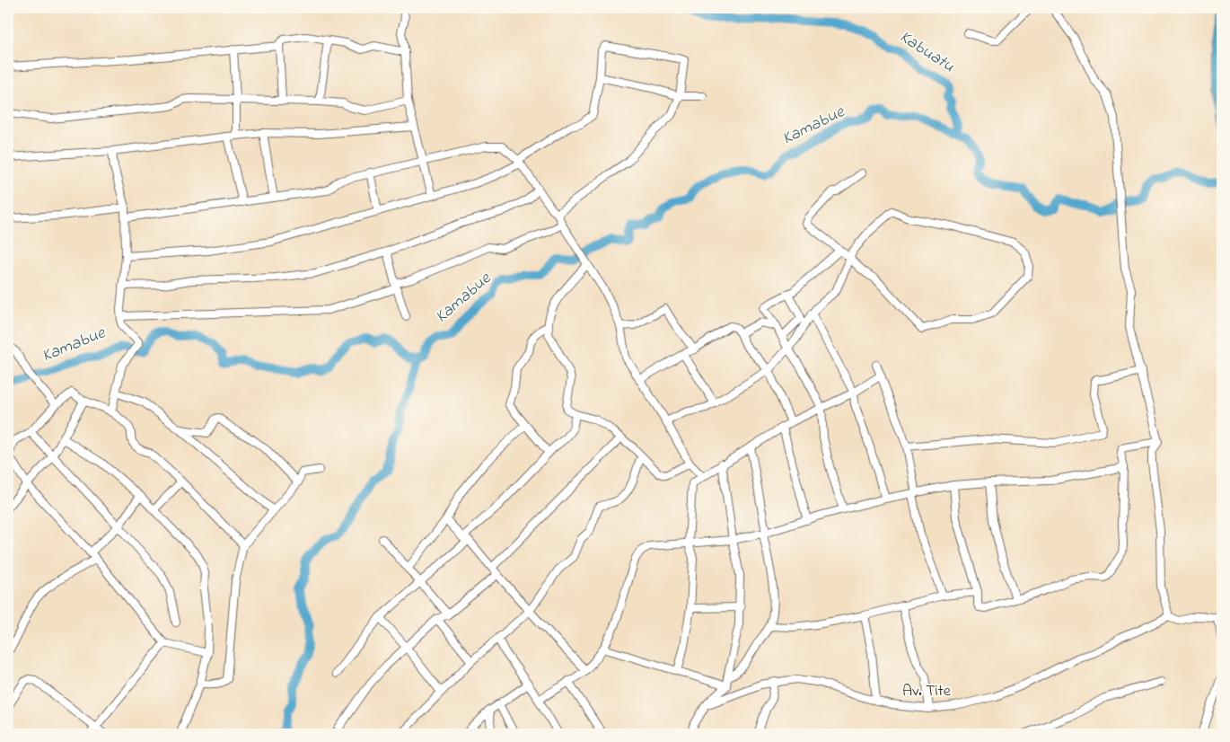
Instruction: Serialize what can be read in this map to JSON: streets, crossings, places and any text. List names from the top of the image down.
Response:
{
  "streets": {
    "street": ["Av. Tite"]
  },
  "water": ["Kabuatu", "Kamabue"]
}
